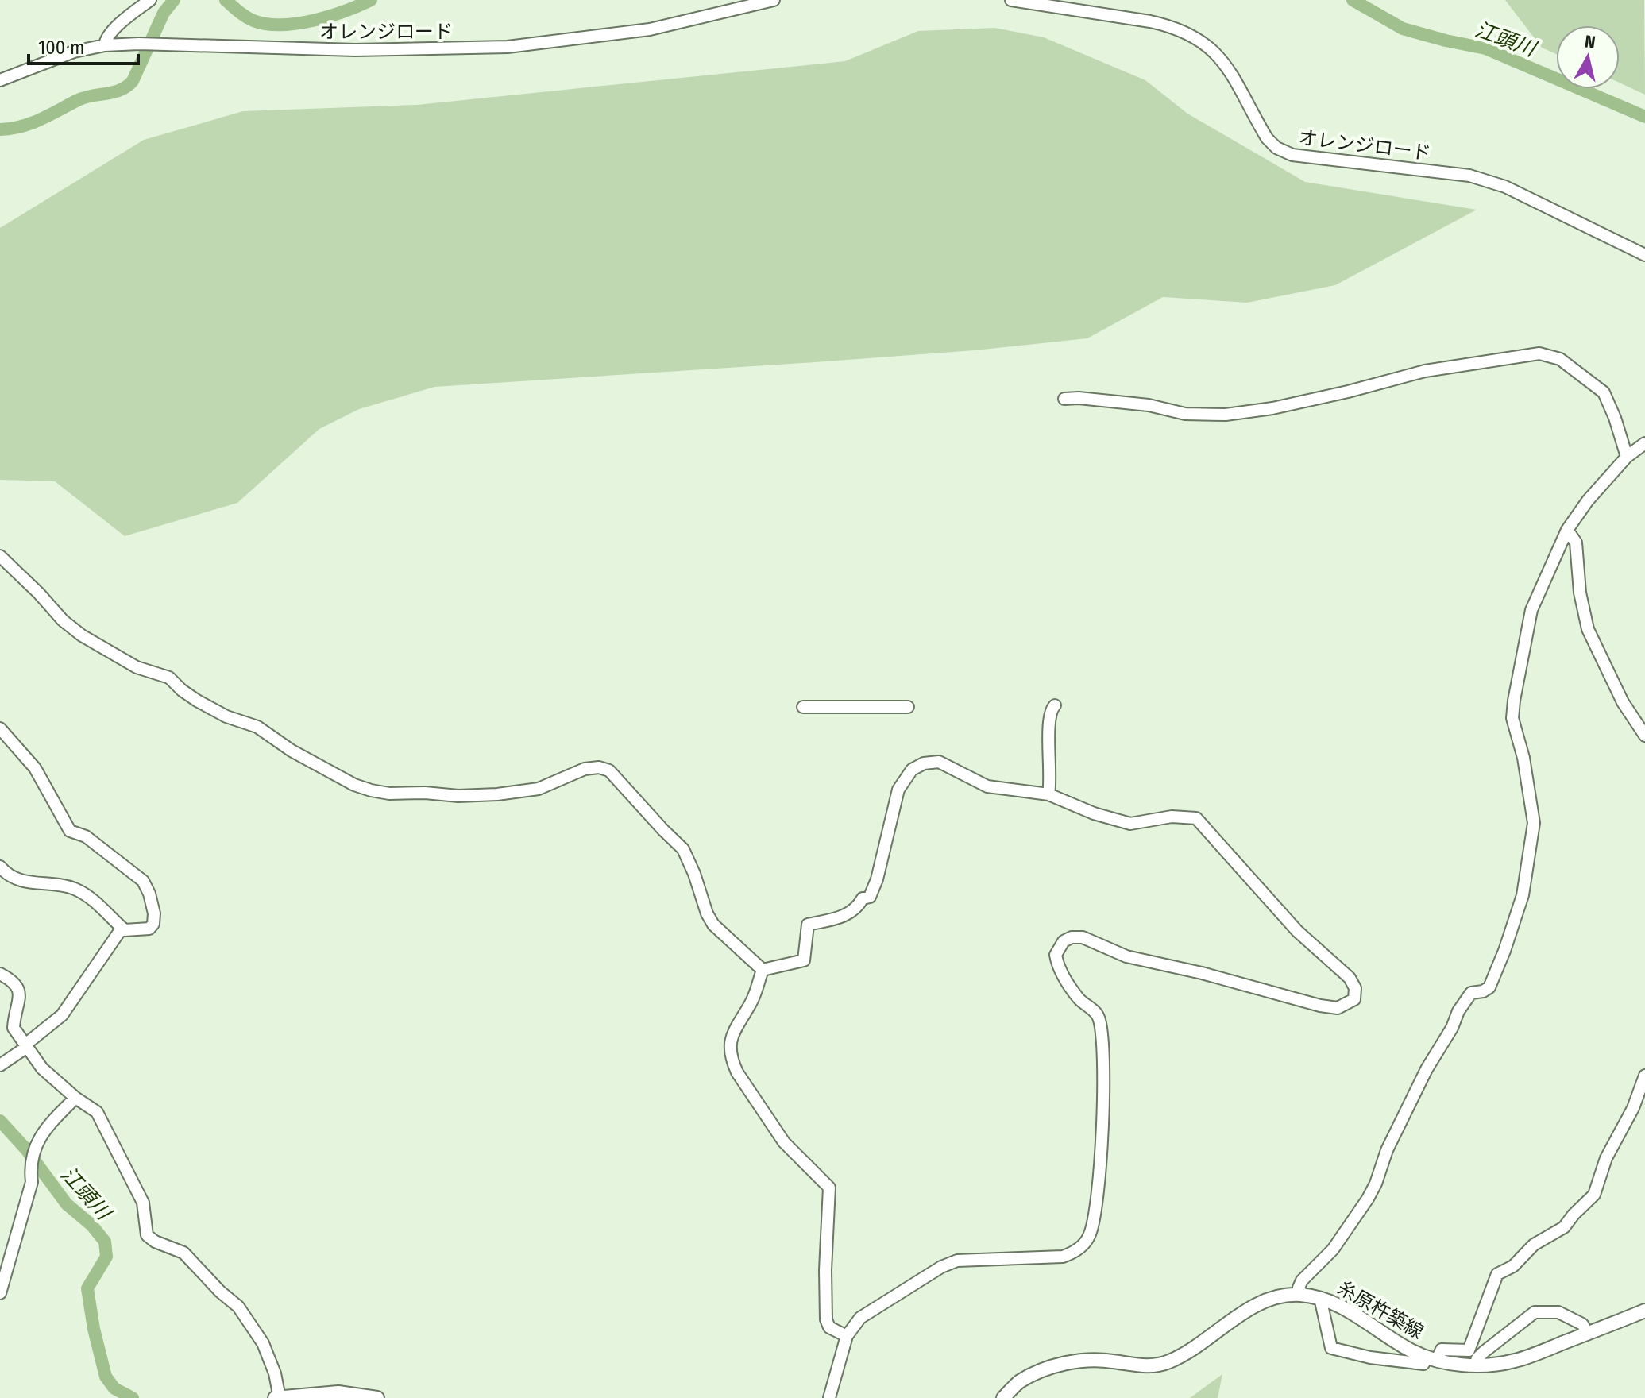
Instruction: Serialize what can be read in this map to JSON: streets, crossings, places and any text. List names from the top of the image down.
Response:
{
  "streets": {
    "main road": ["糸原杵築線"],
    "street": ["オレンジロード"]
  },
  "water": ["江頭川"],
  "scale_bar": "100 m",
  "north": "top"
}
